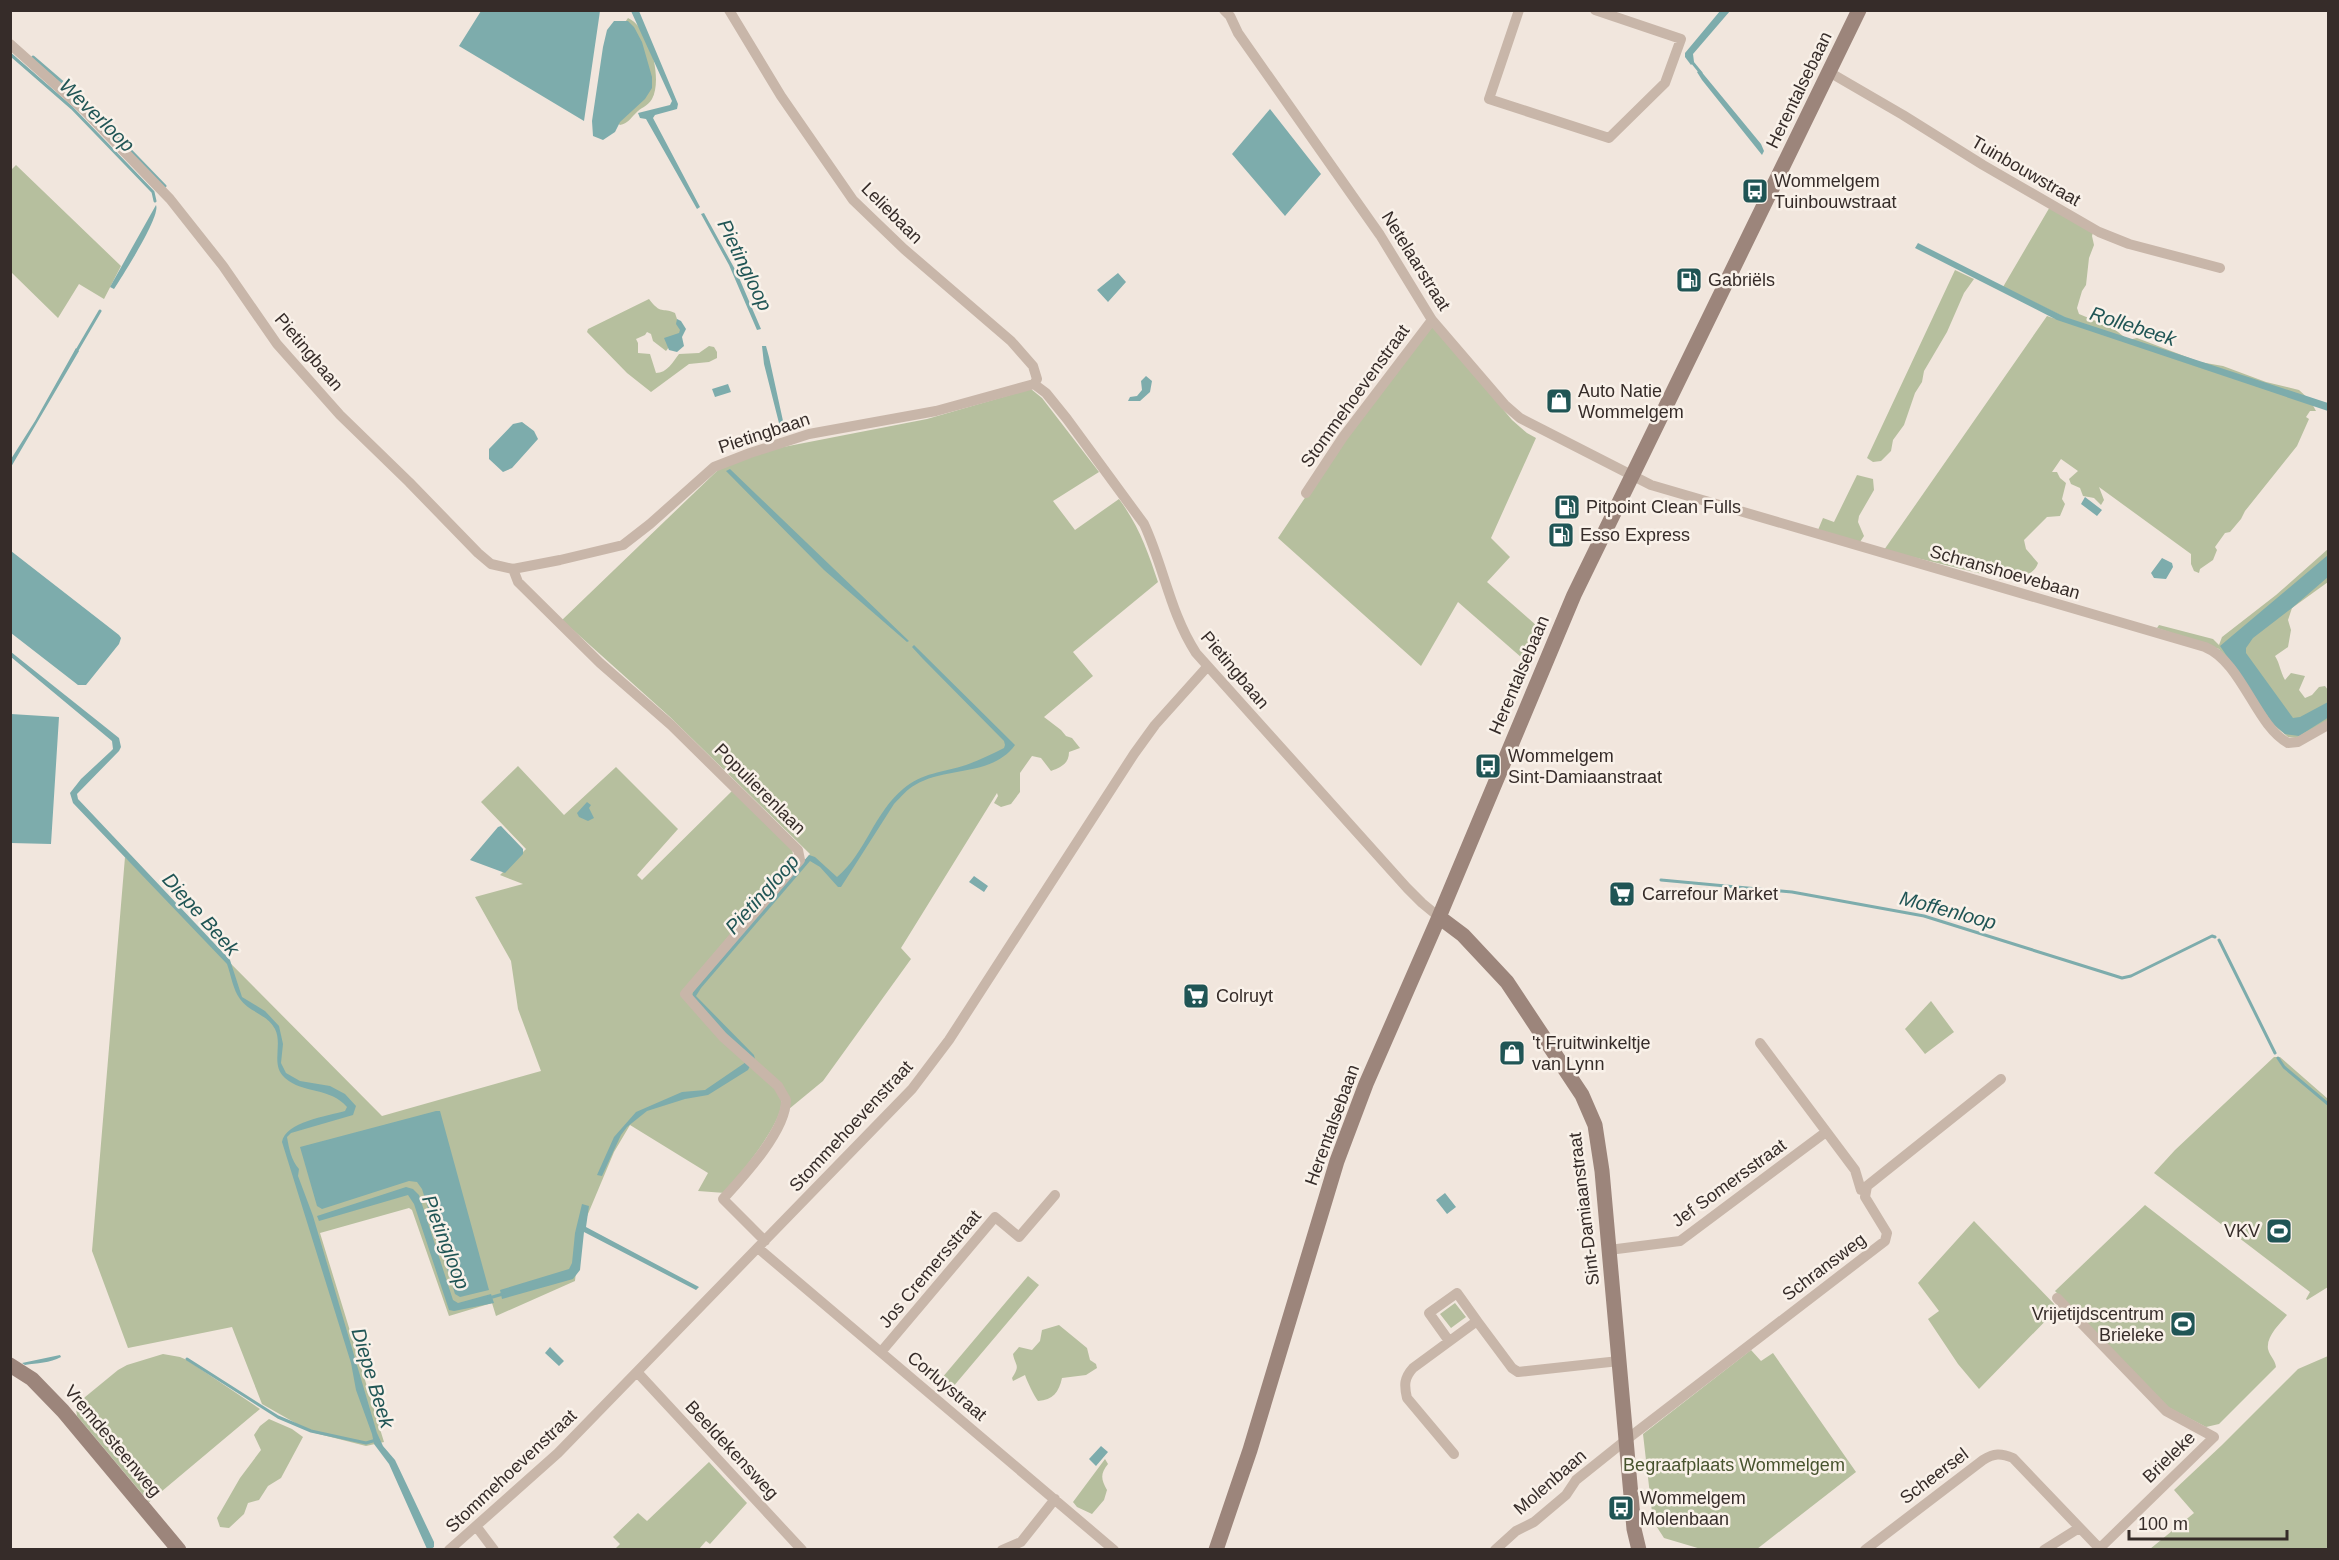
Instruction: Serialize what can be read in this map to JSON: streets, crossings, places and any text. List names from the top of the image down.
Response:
{
  "streets": {
    "main road": ["Herentalsebaan", "Sint-Damiaanstraat", "Vremdesteenweg"],
    "street": [
      "Tuinbouwstraat",
      "Leliebaan",
      "Netelaarstraat",
      "Pietingbaan",
      "Stommehoevenstraat",
      "Schranshoevebaan",
      "Populierenlaan",
      "Jef Somersstraat",
      "Schransweg",
      "Jos Cremersstraat",
      "Corluystraat",
      "Beeldekensweg",
      "Brieleke",
      "Scheersel",
      "Molenbaan"
    ]
  },
  "crossings": [
    ["Herentalsebaan", "Tuinbouwstraat"],
    ["Herentalsebaan", "Netelaarstraat"],
    ["Herentalsebaan", "Pietingbaan"],
    ["Herentalsebaan", "Schranshoevebaan"],
    ["Herentalsebaan", "Sint-Damiaanstraat"],
    ["Leliebaan", "Pietingbaan"],
    ["Netelaarstraat", "Stommehoevenstraat"],
    ["Netelaarstraat", "Schranshoevebaan"],
    ["Pietingbaan", "Stommehoevenstraat"],
    ["Pietingbaan", "Populierenlaan"],
    ["Pietingbaan", "Sint-Damiaanstraat"],
    ["Stommehoevenstraat", "Populierenlaan"],
    ["Stommehoevenstraat", "Corluystraat"],
    ["Stommehoevenstraat", "Beeldekensweg"],
    ["Populierenlaan", "Corluystraat"],
    ["Jef Somersstraat", "Sint-Damiaanstraat"],
    ["Jef Somersstraat", "Schransweg"],
    ["Sint-Damiaanstraat", "Schransweg"],
    ["Sint-Damiaanstraat", "Molenbaan"],
    ["Schransweg", "Molenbaan"],
    ["Jos Cremersstraat", "Corluystraat"],
    ["Brieleke", "Scheersel"]
  ],
  "water": [
    "Weverloop",
    "Pietingloop",
    "Rollebeek",
    "Moffenloop",
    "Diepe Beek"
  ],
  "parks": ["Begraafplaats Wommelgem"],
  "places": {
    "bus stop": ["Wommelgem Tuinbouwstraat", "Wommelgem Sint-Damiaanstraat", "Wommelgem Molenbaan"],
    "fuel station": ["Gabriëls", "Pitpoint Clean Fulls", "Esso Express"],
    "shop": ["Auto Natie Wommelgem", "'t Fruitwinkeltje van Lynn"],
    "supermarket": ["Carrefour Market", "Colruyt"],
    "sports": ["VKV", "Vrijetijdscentrum Brieleke"]
  },
  "scale_bar": "100 m"
}
